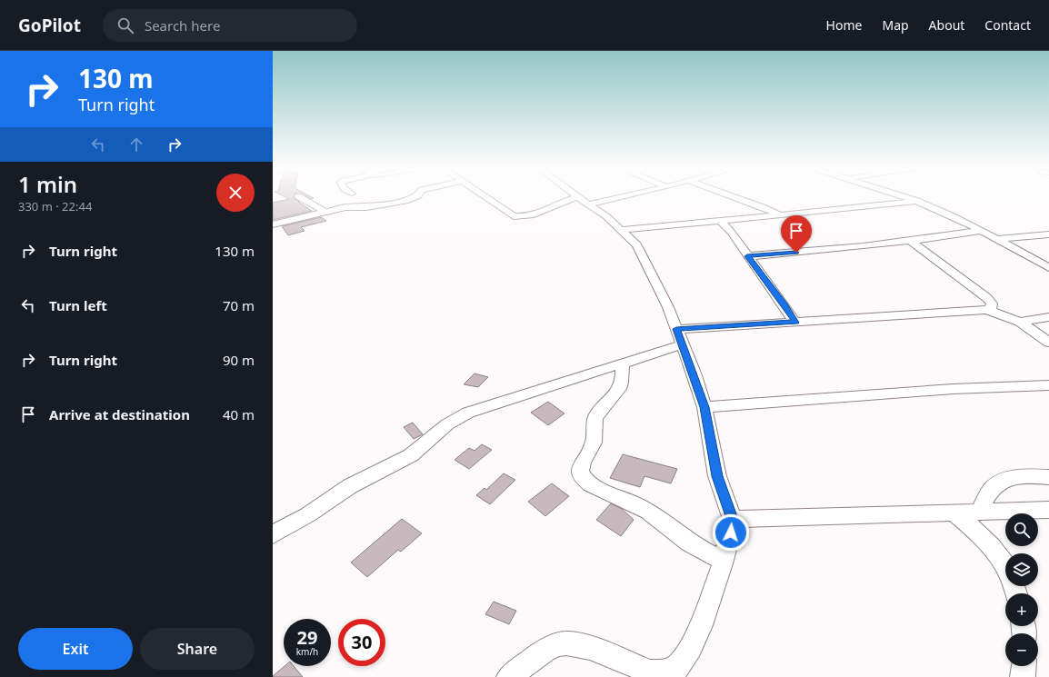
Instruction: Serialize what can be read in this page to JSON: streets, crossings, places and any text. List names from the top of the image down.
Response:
{
  "page": {
    "header": "GoPilot",
    "search": "Search here",
    "nav": [
      "Home",
      "Map",
      "About",
      "Contact"
    ],
    "turn": ["130 m", "Turn right"],
    "heading": ["1 min", "330 m · 22:44"],
    "list": [
      {
        "name": "Turn right",
        "value": "130 m"
      },
      {
        "name": "Turn left",
        "value": "70 m"
      },
      {
        "name": "Turn right",
        "value": "90 m"
      },
      {
        "name": "Arrive at destination",
        "value": "40 m"
      }
    ],
    "map_buttons": ["+", "−"],
    "speed": "29 km/h",
    "limit": "30",
    "buttons": ["Exit", "Share"]
  }
}
